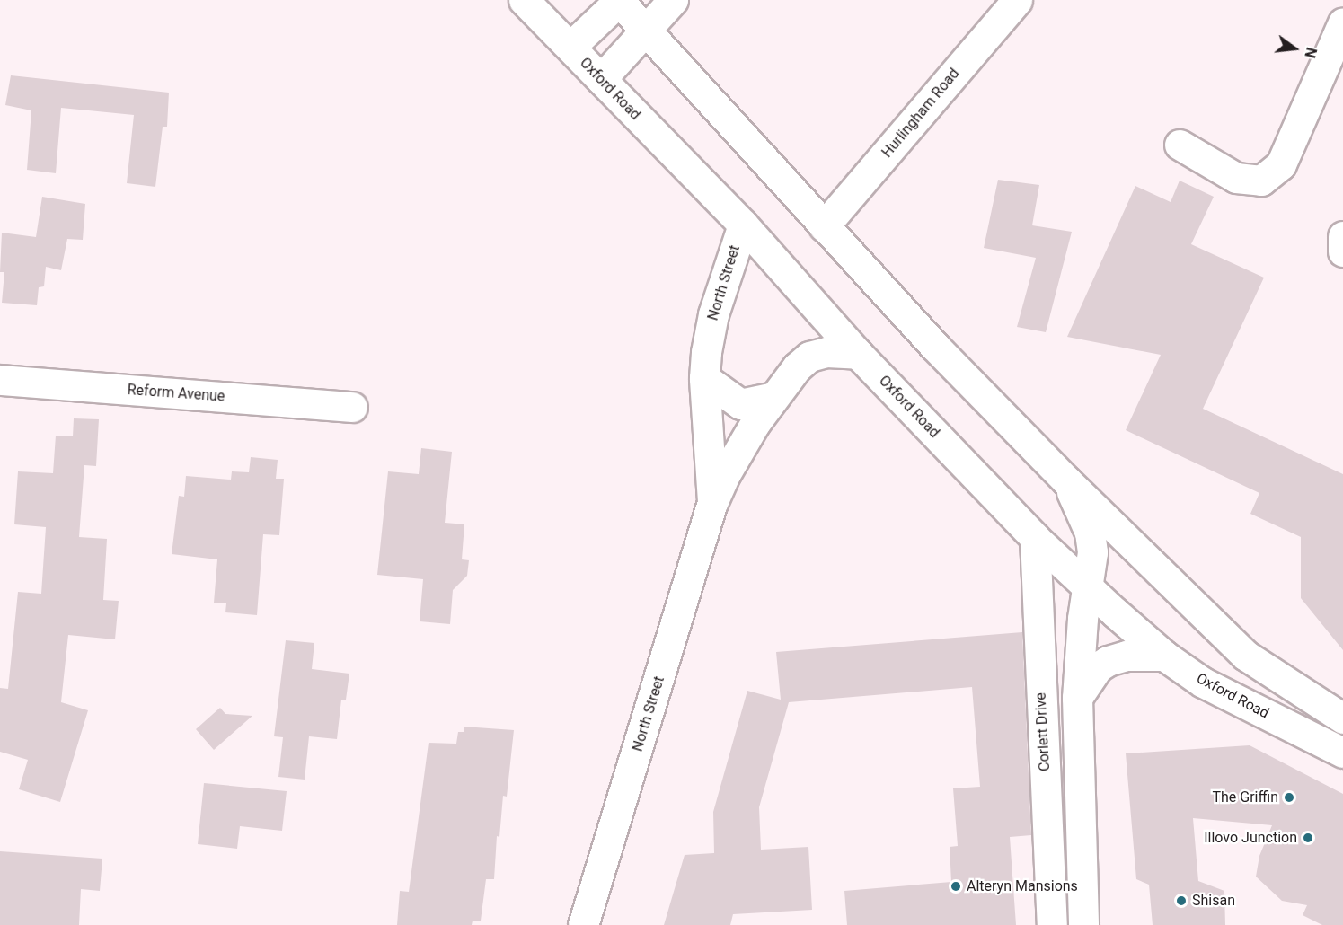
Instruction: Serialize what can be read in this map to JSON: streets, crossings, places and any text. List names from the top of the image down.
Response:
{
  "streets": {
    "main road": [
      "Oxford Road",
      "Hurlingham Road",
      "North Street",
      "Reform Avenue",
      "Corlett Drive"
    ]
  },
  "crossings": [
    ["Oxford Road", "North Street"],
    ["Oxford Road", "Corlett Drive"]
  ],
  "places": [
    "The Griffin",
    "Illovo Junction",
    "Alteryn Mansions",
    "Shisan"
  ],
  "north": "right"
}
